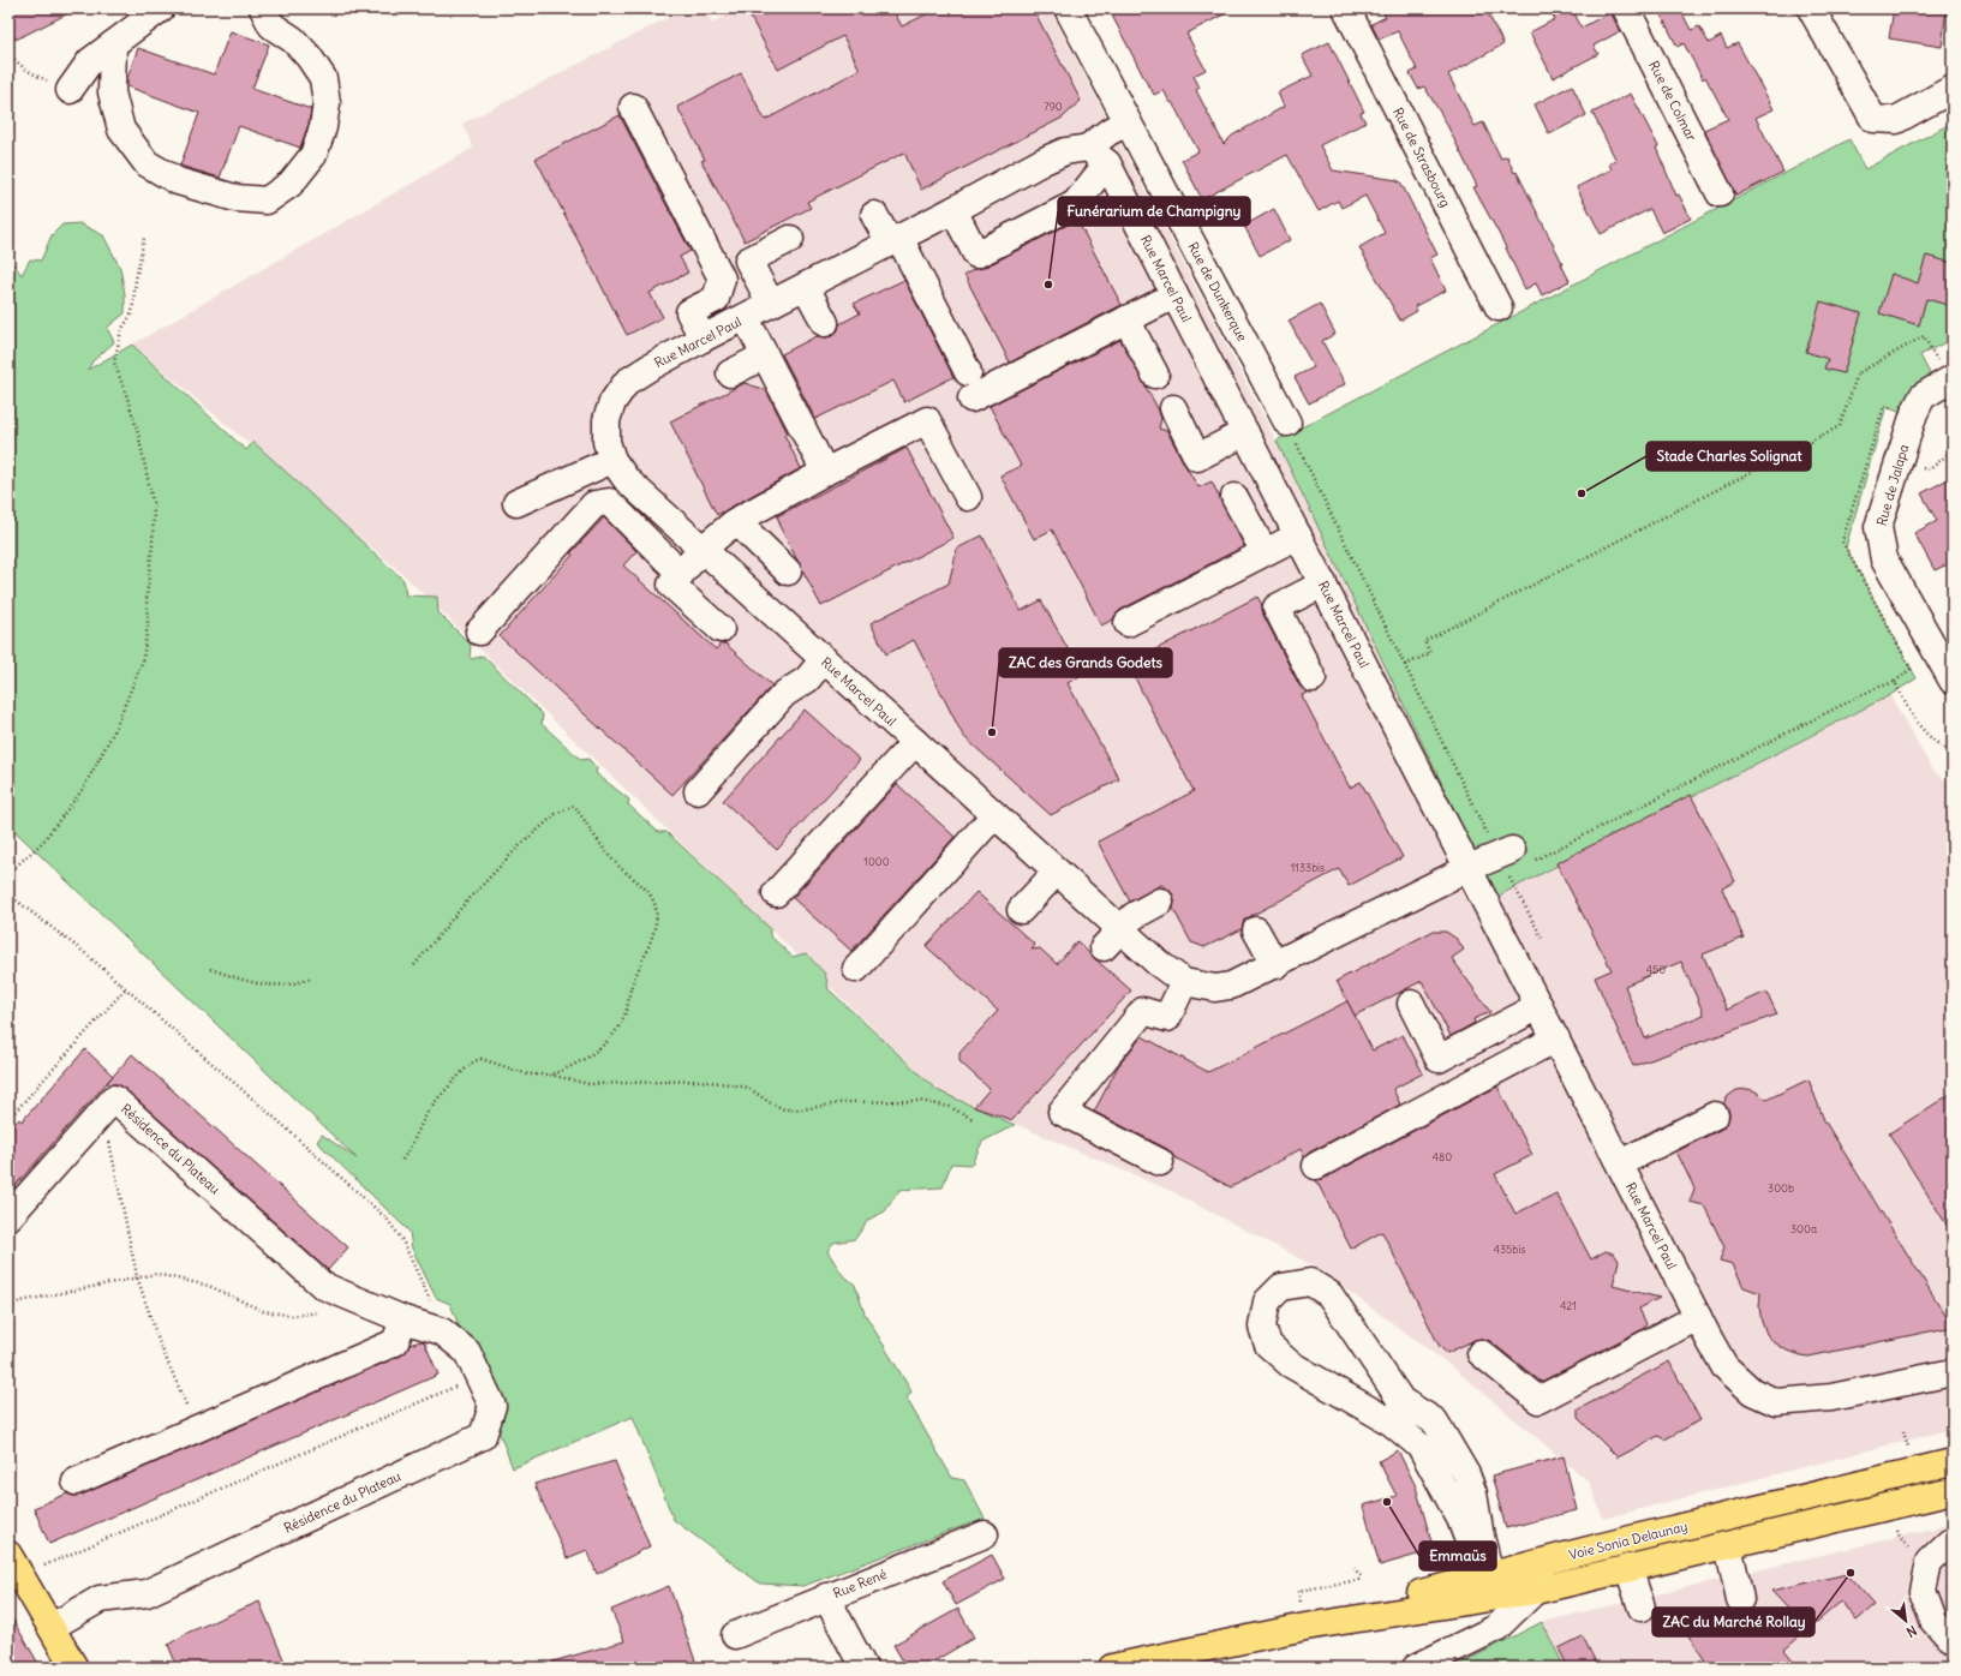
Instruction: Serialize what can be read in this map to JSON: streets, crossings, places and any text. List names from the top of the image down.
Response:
{
  "streets": {
    "main road": ["Voie Sonia Delaunay"],
    "street": [
      "Rue de Colmar",
      "Rue de Strasbourg",
      "Rue Marcel Paul",
      "Rue de Dunkerque",
      "Rue de Jalapa",
      "Résidence du Plateau",
      "Rue René"
    ]
  },
  "places": [
    "Funérarium de Champigny",
    "Stade Charles Solignat",
    "ZAC des Grands Godets",
    "Emmaüs",
    "ZAC du Marché Rollay"
  ],
  "house_numbers": [
    "790",
    "1000",
    "1133bis",
    "450",
    "480",
    "300b",
    "300a",
    "435bis",
    "421"
  ],
  "north": "bottom right"
}
